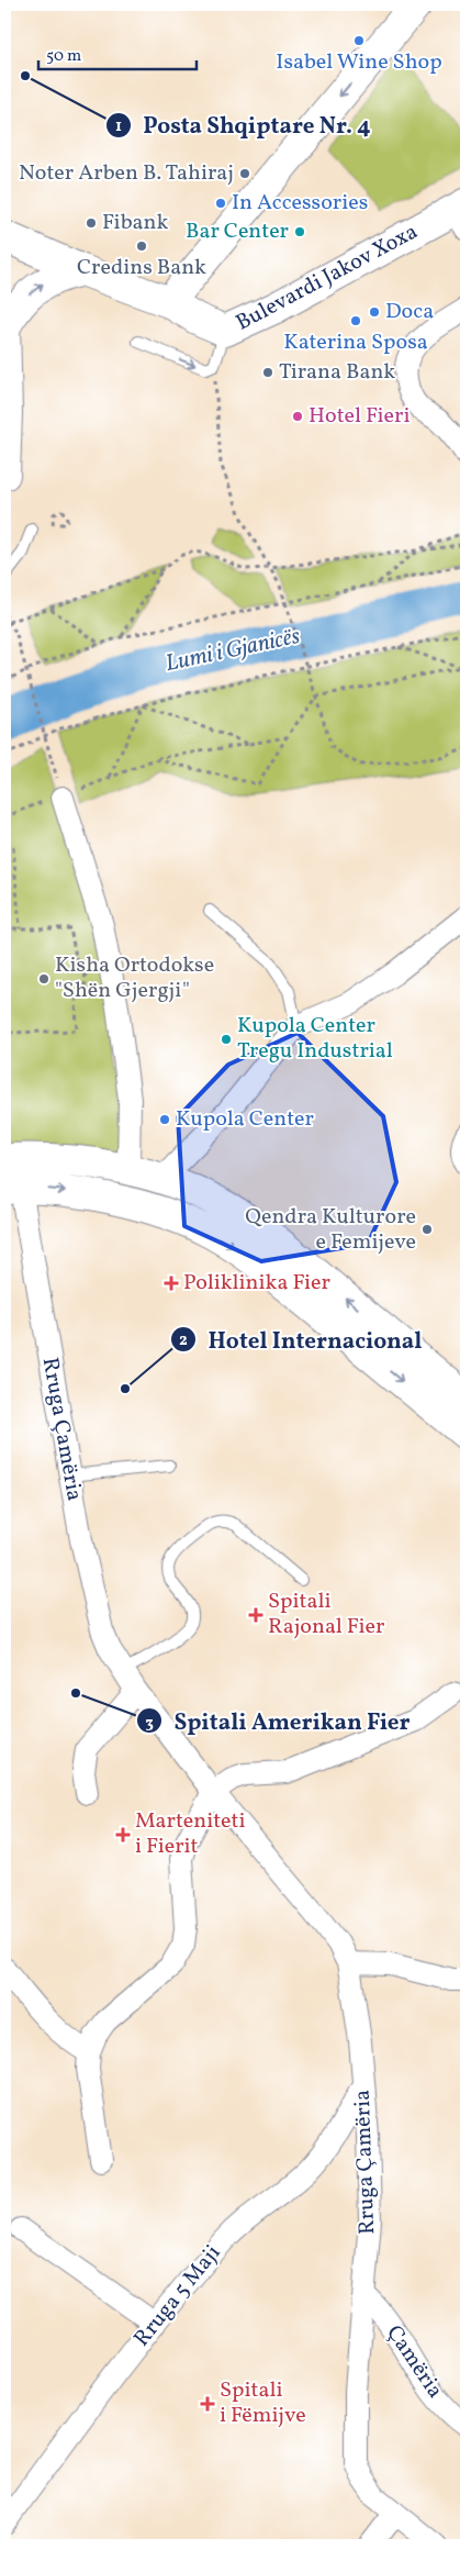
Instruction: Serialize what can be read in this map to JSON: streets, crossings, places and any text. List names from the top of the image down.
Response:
{
  "streets": {
    "main road": ["Bulevardi Jakov Xoxa"],
    "street": ["Rruga Çamëria", "Rruga 5 Maji", "Çamëria"]
  },
  "crossings": [
    ["Rruga Çamëria", "Rruga 5 Maji"],
    ["Rruga Çamëria", "Çamëria"]
  ],
  "water": ["Lumi i Gjanicës"],
  "places": {
    "other": [
      "Isabel Wine Shop",
      "Posta Shqiptare Nr. 4",
      "Noter Arben B. Tahiraj",
      "In Accessories",
      "Fibank",
      "Bar Center",
      "Credins Bank",
      "Doca",
      "Katerina Sposa",
      "Tirana Bank",
      "Hotel Fieri",
      "Kisha Ortodokse \"Shën Gjergji\"",
      "Kupola Center Tregu Industrial",
      "Kupola Center",
      "Qendra Kulturore e Femijeve",
      "Hotel Internacional",
      "Spitali Amerikan Fier"
    ],
    "health": [
      "Poliklinika Fier",
      "Spitali Rajonal Fier",
      "Marteniteti i Fierit",
      "Spitali i Fëmijve"
    ]
  },
  "scale_bar": "50 m"
}
